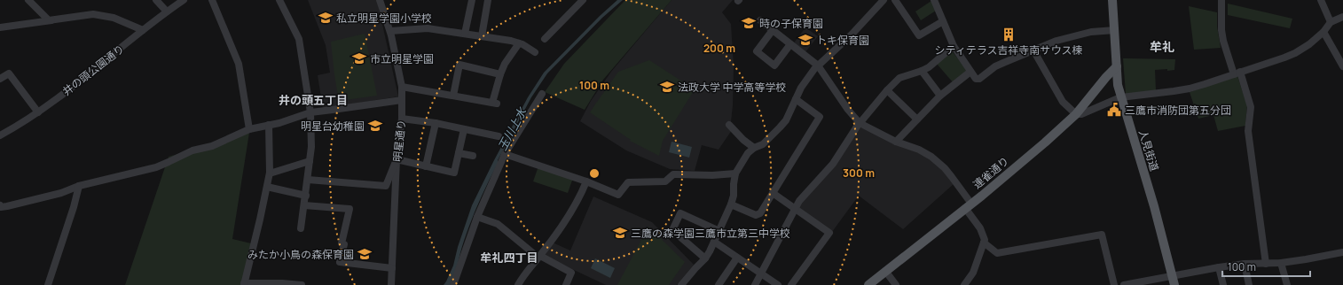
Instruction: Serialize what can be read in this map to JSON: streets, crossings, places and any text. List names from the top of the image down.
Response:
{
  "streets": {
    "main road": ["人見街道", "連雀通り"],
    "street": ["井の頭公園通り", "明星通り"]
  },
  "crossings": [
    ["人見街道", "連雀通り"]
  ],
  "districts": ["牟礼", "井の頭五丁目", "牟礼四丁目"],
  "water": ["玉川上水"],
  "places": {
    "school or university": [
      "私立明星学園小学校",
      "時の子保育園",
      "トキ保育園",
      "市立明星学園",
      "法政大学 中学高等学校",
      "明星台幼稚園",
      "三鷹の森学園三鷹市立第三中学校",
      "みたか小鳥の森保育園"
    ],
    "building": ["シティテラス吉祥寺南サウス棟"],
    "public building": ["三鷹市消防団第五分団"]
  },
  "scale_bar": "100 m",
  "rings": ["200 m", "100 m", "300 m"]
}
